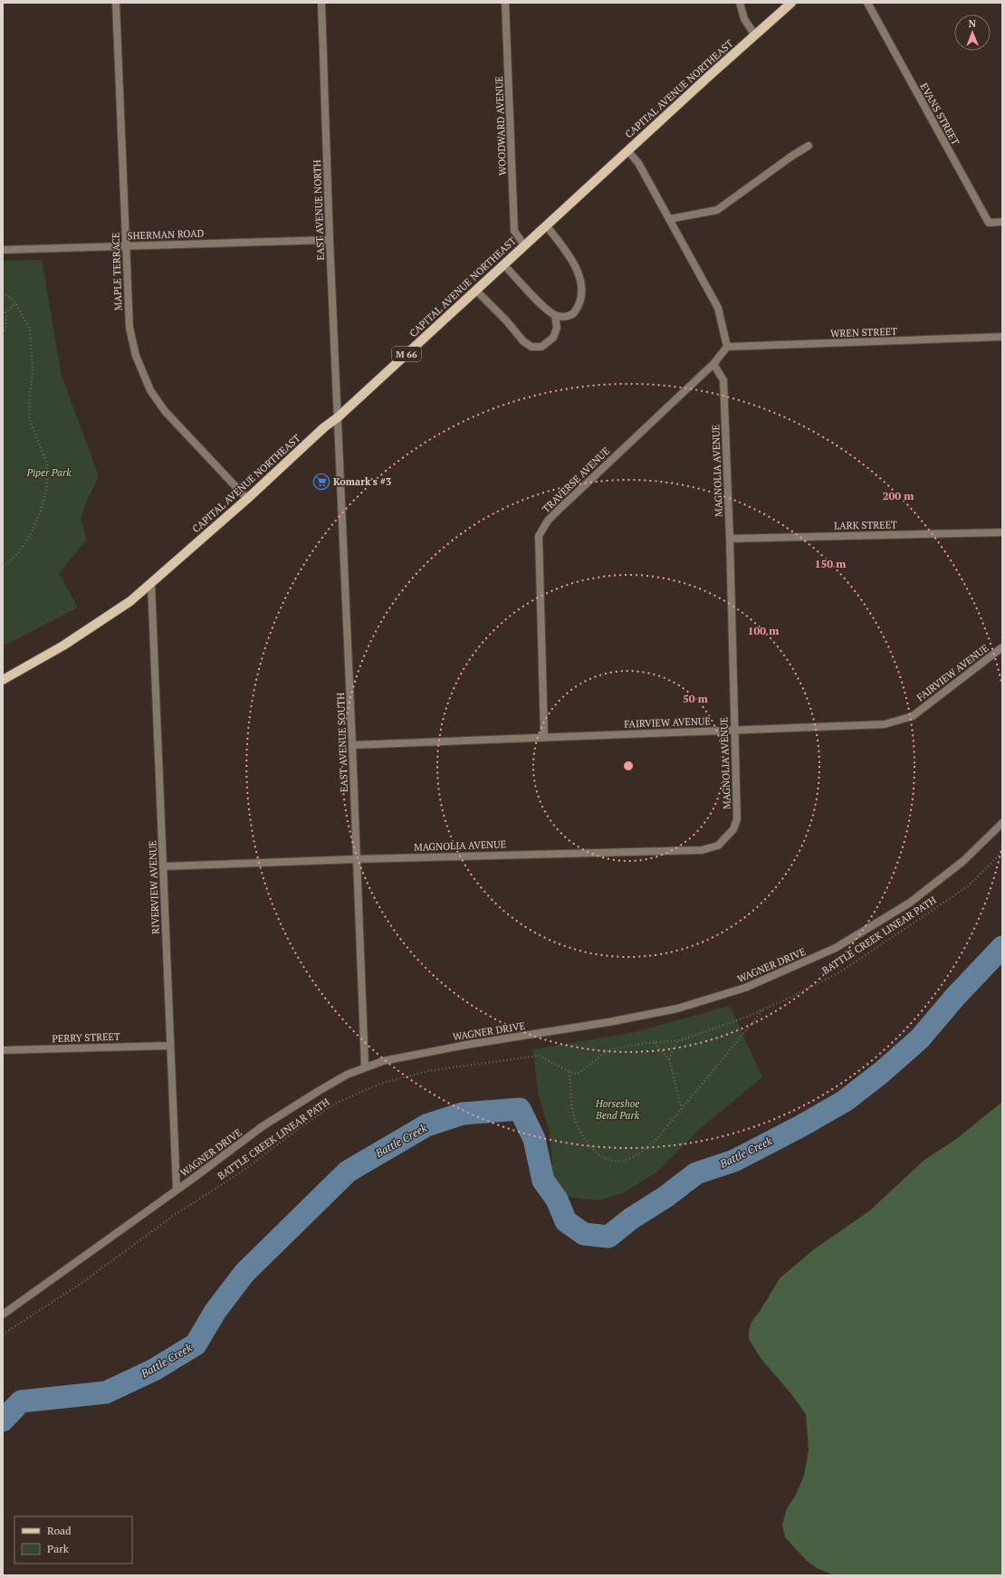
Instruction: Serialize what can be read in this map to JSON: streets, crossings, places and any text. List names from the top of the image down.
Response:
{
  "streets": {
    "main road": ["CAPITAL AVENUE NORTHEAST", "M 66"],
    "street": [
      "EVANS STREET",
      "WOODWARD AVENUE",
      "EAST AVENUE NORTH",
      "SHERMAN ROAD",
      "MAPLE TERRACE",
      "WREN STREET",
      "MAGNOLIA AVENUE",
      "TRAVERSE AVENUE",
      "LARK STREET",
      "FAIRVIEW AVENUE",
      "EAST AVENUE SOUTH",
      "RIVERVIEW AVENUE",
      "WAGNER DRIVE",
      "PERRY STREET"
    ],
    "path": ["BATTLE CREEK LINEAR PATH"]
  },
  "crossings": [
    ["CAPITAL AVENUE NORTHEAST", "WOODWARD AVENUE"],
    ["CAPITAL AVENUE NORTHEAST", "EAST AVENUE NORTH"],
    ["CAPITAL AVENUE NORTHEAST", "MAPLE TERRACE"],
    ["CAPITAL AVENUE NORTHEAST", "EAST AVENUE SOUTH"],
    ["CAPITAL AVENUE NORTHEAST", "RIVERVIEW AVENUE"],
    ["EAST AVENUE NORTH", "SHERMAN ROAD"],
    ["EAST AVENUE NORTH", "EAST AVENUE SOUTH"],
    ["SHERMAN ROAD", "MAPLE TERRACE"],
    ["MAGNOLIA AVENUE", "TRAVERSE AVENUE"],
    ["MAGNOLIA AVENUE", "LARK STREET"],
    ["MAGNOLIA AVENUE", "FAIRVIEW AVENUE"],
    ["MAGNOLIA AVENUE", "EAST AVENUE SOUTH"],
    ["MAGNOLIA AVENUE", "RIVERVIEW AVENUE"],
    ["TRAVERSE AVENUE", "FAIRVIEW AVENUE"],
    ["FAIRVIEW AVENUE", "EAST AVENUE SOUTH"],
    ["EAST AVENUE SOUTH", "WAGNER DRIVE"],
    ["RIVERVIEW AVENUE", "WAGNER DRIVE"],
    ["RIVERVIEW AVENUE", "PERRY STREET"]
  ],
  "water": ["Battle Creek"],
  "parks": ["Piper Park", "Horseshoe Bend Park"],
  "places": {
    "supermarket": ["Komark's #3"]
  },
  "legend": ["Road", "Park"],
  "north": "top",
  "rings": [
    "200 m",
    "150 m",
    "100 m",
    "50 m"
  ]
}
